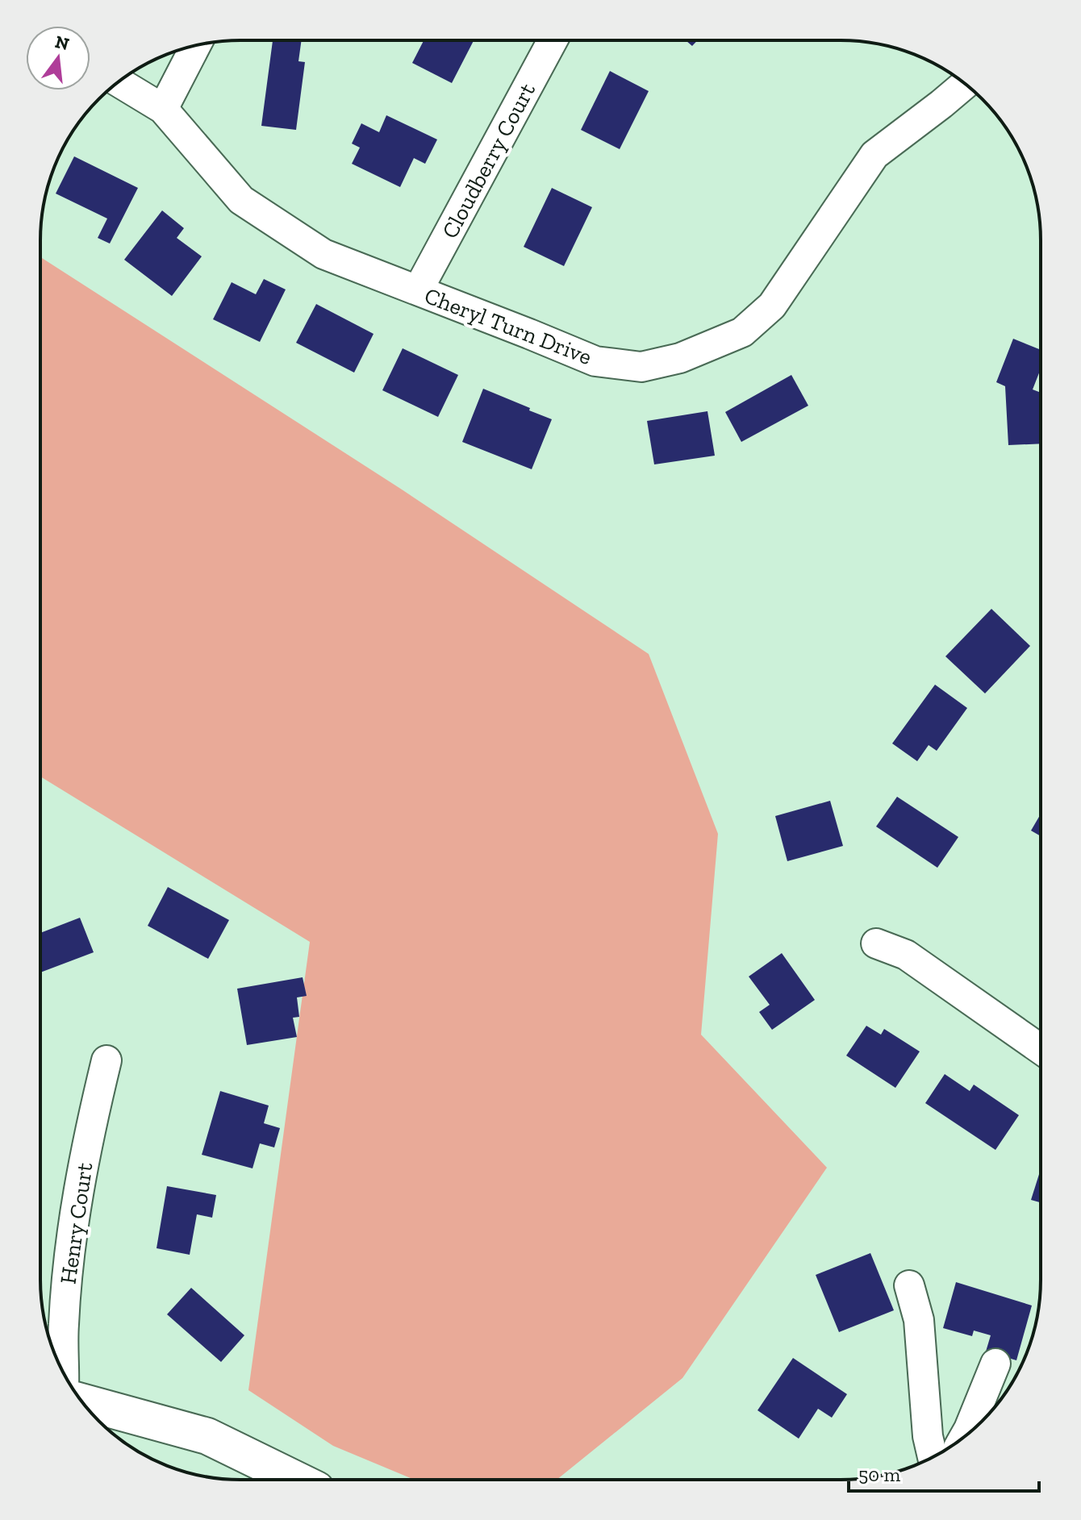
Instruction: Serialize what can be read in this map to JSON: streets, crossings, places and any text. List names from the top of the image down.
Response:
{
  "streets": {
    "street": ["Cloudberry Court", "Cheryl Turn Drive", "Henry Court"]
  },
  "crossings": [
    ["Cloudberry Court", "Cheryl Turn Drive"]
  ],
  "scale_bar": "50 m",
  "north": "top"
}
